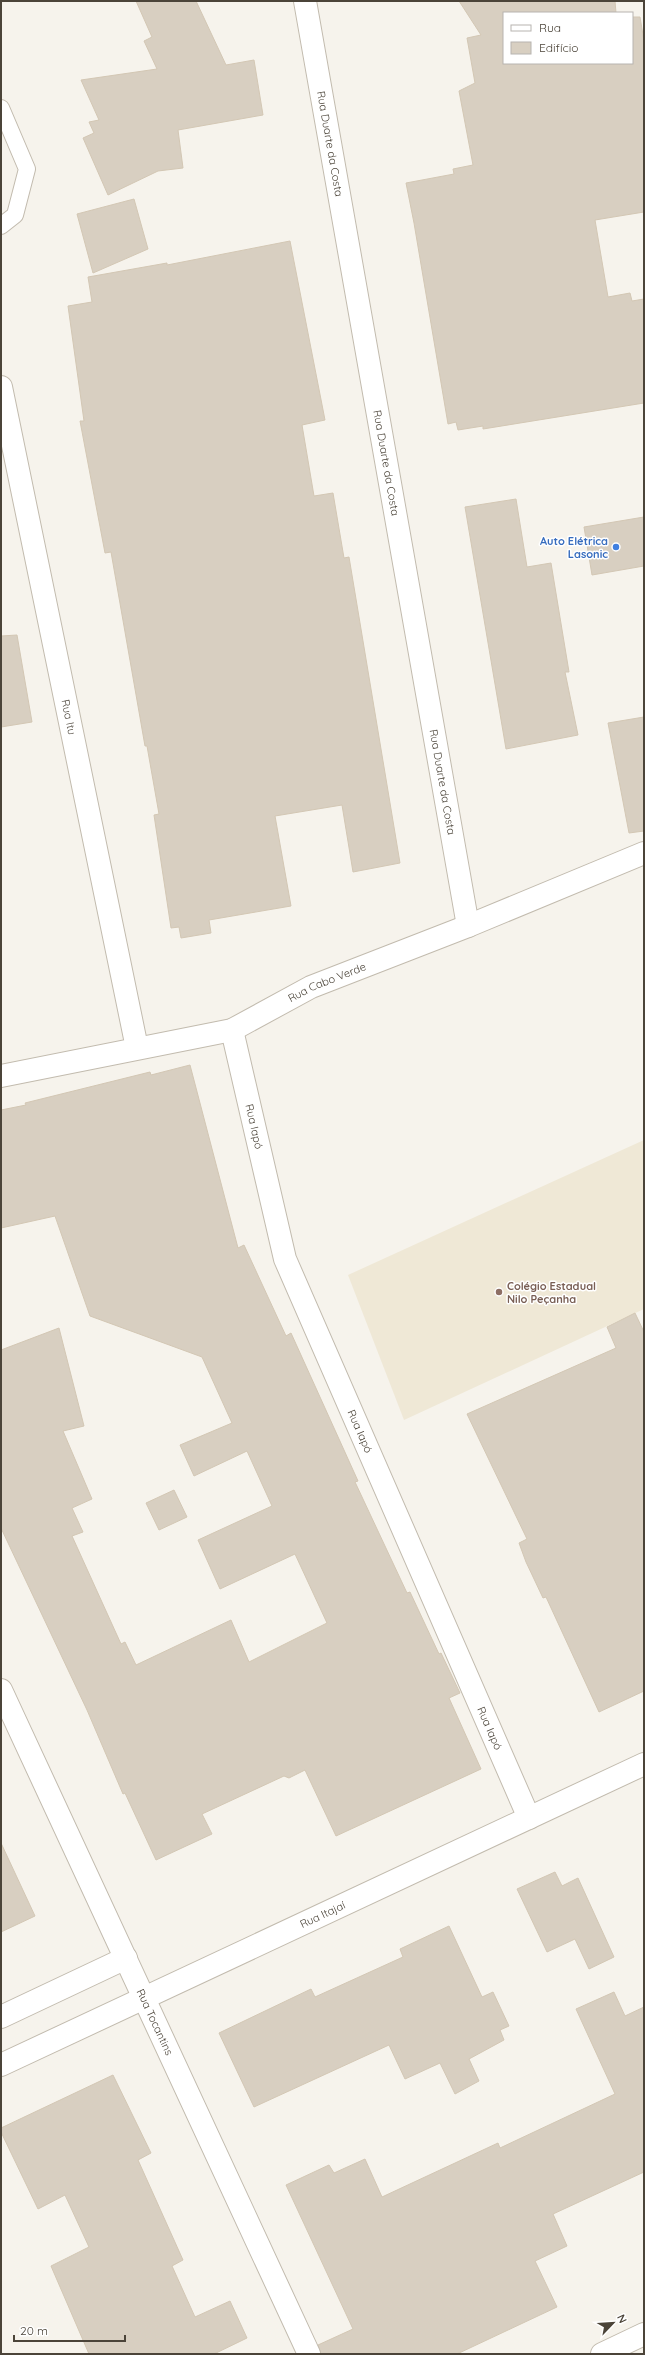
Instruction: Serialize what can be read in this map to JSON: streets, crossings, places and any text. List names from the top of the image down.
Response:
{
  "streets": {
    "street": [
      "Rua Duarte da Costa",
      "Rua Itu",
      "Rua Cabo Verde",
      "Rua Iapó",
      "Rua Itajaí",
      "Rua Tocantins"
    ]
  },
  "crossings": [
    ["Rua Duarte da Costa", "Rua Cabo Verde"],
    ["Rua Itu", "Rua Cabo Verde"],
    ["Rua Cabo Verde", "Rua Iapó"],
    ["Rua Iapó", "Rua Itajaí"],
    ["Rua Itajaí", "Rua Tocantins"]
  ],
  "places": ["Auto Elétrica Lasonic", "Colégio Estadual Nilo Peçanha"],
  "legend": ["Rua", "Edifício"],
  "scale_bar": "20 m",
  "north": "top right"
}
